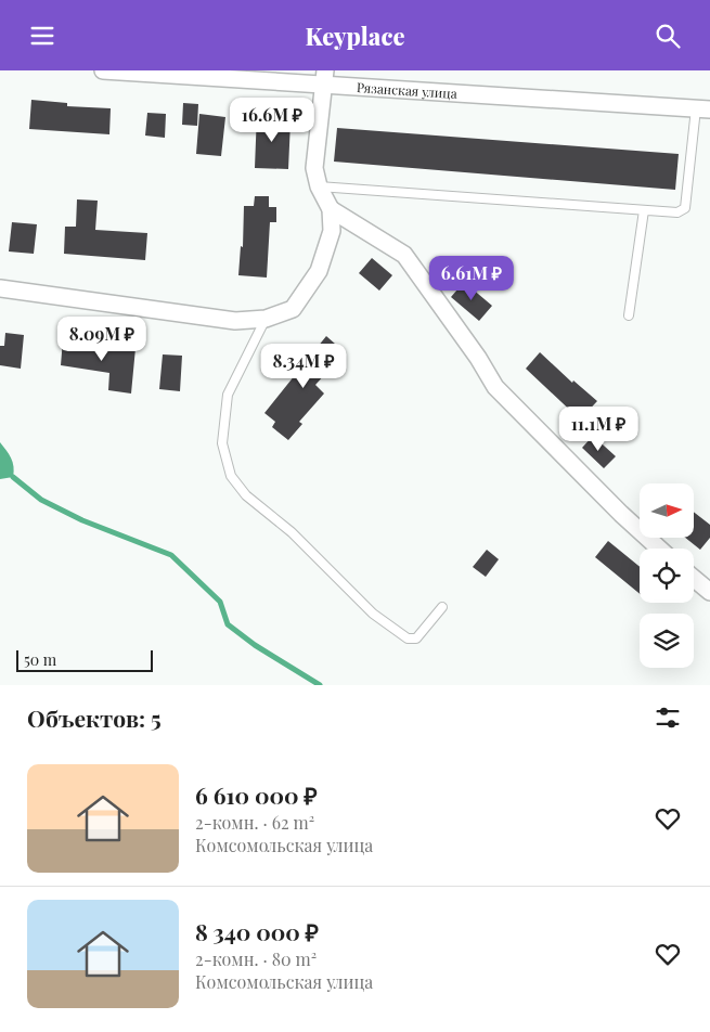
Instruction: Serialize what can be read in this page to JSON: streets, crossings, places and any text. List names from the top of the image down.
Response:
{
  "streets": {
    "street": ["Рязанская улица"]
  },
  "scale_bar": "50 m",
  "north": "right",
  "page": {
    "header": "Keyplace",
    "price": [
      "16.6M ₽",
      "6.61M ₽",
      "8.09M ₽",
      "8.34M ₽",
      "11.1M ₽"
    ],
    "scale": "50 m",
    "heading": "Объектов: 5",
    "list": [
      {
        "name": "6 610 000 ₽",
        "note": "2-комн. · 62 m² · Комсомольская улица"
      },
      {
        "name": "8 340 000 ₽",
        "note": "2-комн. · 80 m² · Комсомольская улица"
      }
    ]
  }
}
